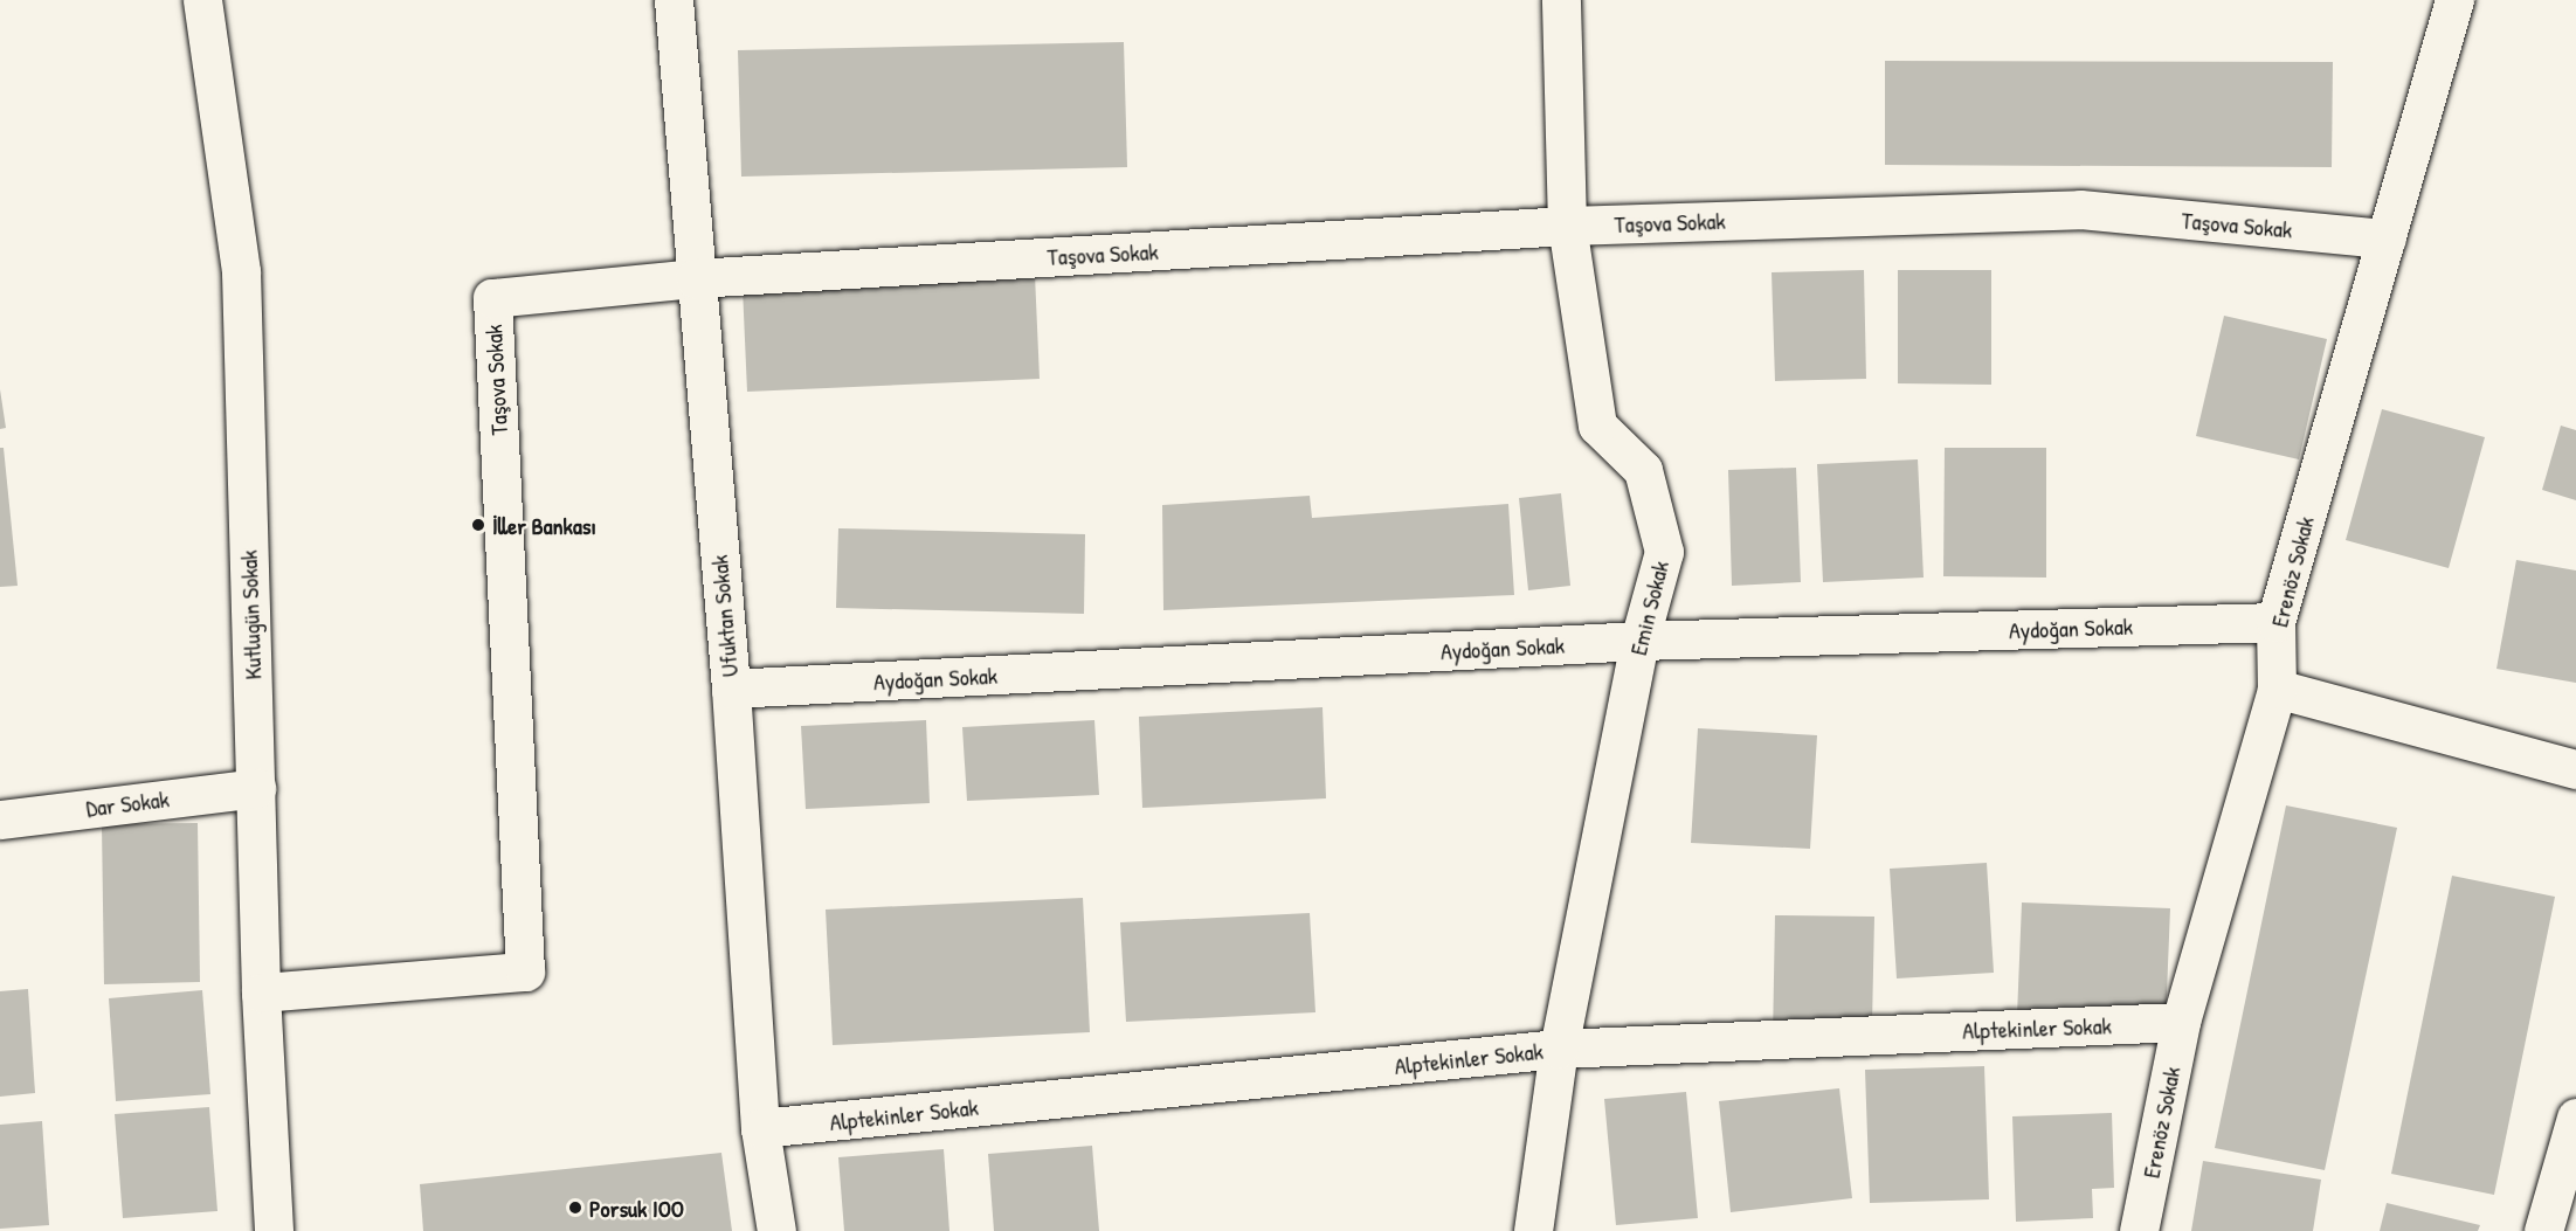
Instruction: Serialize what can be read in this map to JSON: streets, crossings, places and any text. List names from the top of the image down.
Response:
{
  "streets": {
    "street": [
      "Taşova Sokak",
      "Erenöz Sokak",
      "Emin Sokak",
      "Kutlugün Sokak",
      "Ufuktan Sokak",
      "Aydoğan Sokak",
      "Dar Sokak",
      "Alptekinler Sokak"
    ]
  },
  "crossings": [
    ["Taşova Sokak", "Erenöz Sokak"],
    ["Taşova Sokak", "Emin Sokak"],
    ["Taşova Sokak", "Kutlugün Sokak"],
    ["Taşova Sokak", "Ufuktan Sokak"],
    ["Erenöz Sokak", "Aydoğan Sokak"],
    ["Erenöz Sokak", "Alptekinler Sokak"],
    ["Emin Sokak", "Aydoğan Sokak"],
    ["Emin Sokak", "Alptekinler Sokak"],
    ["Kutlugün Sokak", "Dar Sokak"],
    ["Ufuktan Sokak", "Aydoğan Sokak"],
    ["Ufuktan Sokak", "Alptekinler Sokak"]
  ],
  "places": ["İller Bankası", "Porsuk IOO"]
}
